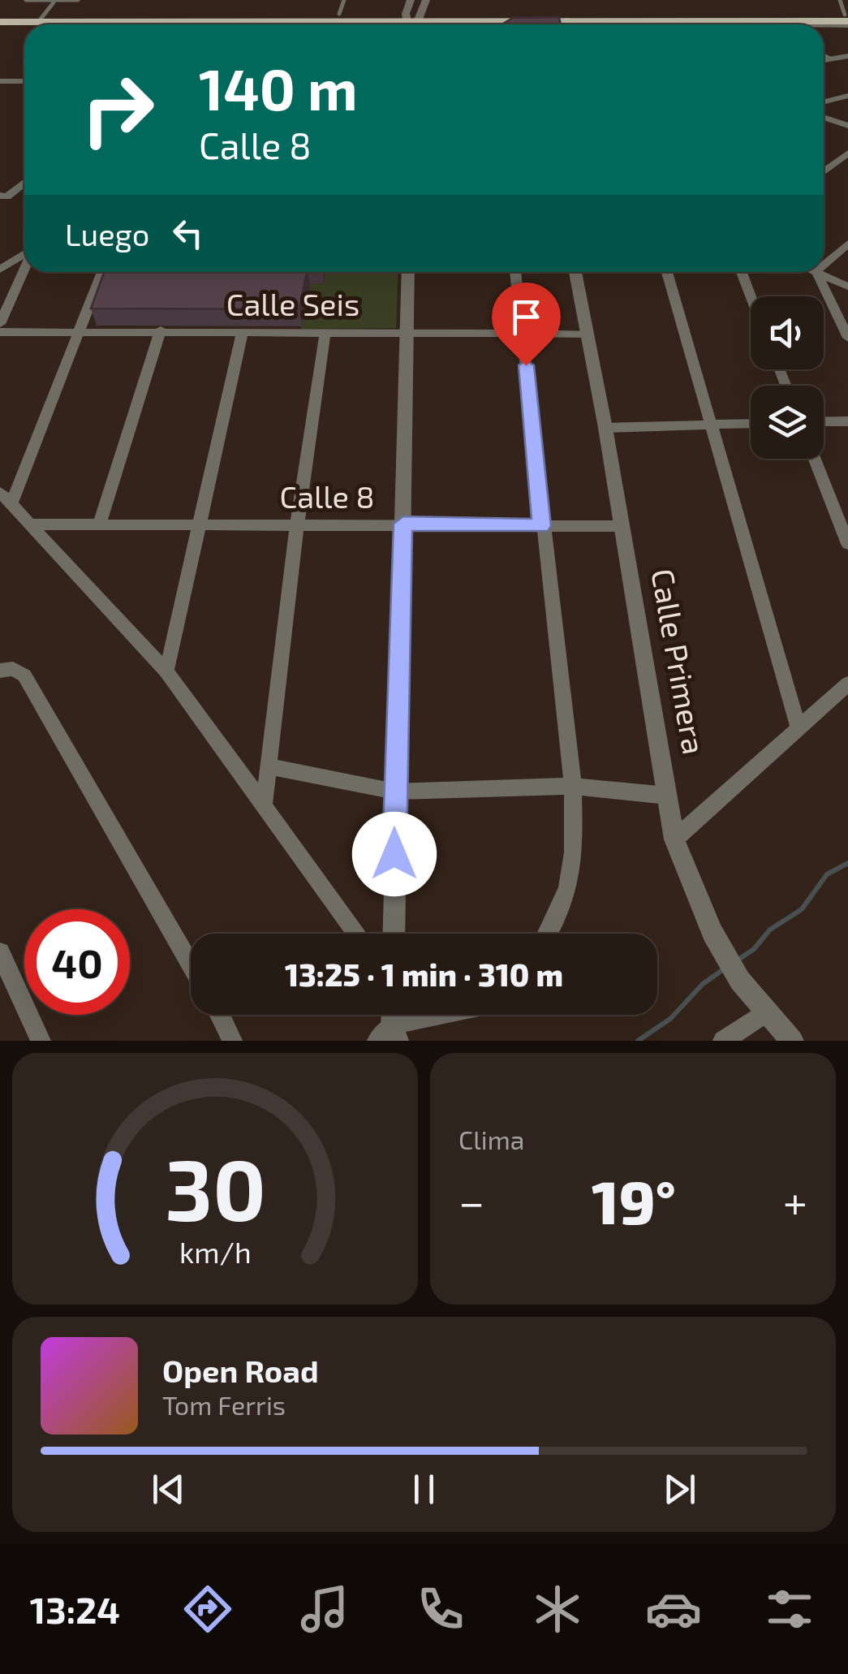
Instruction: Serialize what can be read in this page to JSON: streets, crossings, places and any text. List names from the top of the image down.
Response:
{
  "streets": {
    "street": ["Calle Seis", "Calle 8", "Calle Primera"]
  },
  "crossings": [
    ["Calle Seis", "Calle Primera"],
    ["Calle 8", "Calle Primera"]
  ],
  "page": {
    "turn": ["140 m", "Calle 8"],
    "then": "Luego",
    "limit": "40",
    "trip": "13:25 · 1 min · 310 m",
    "tile": "Clima",
    "heat": ["−", "19°", "+"],
    "song": ["Open Road", "Tom Ferris"],
    "tabs": "13:24",
    "gauge": ["30", "km/h"]
  }
}
